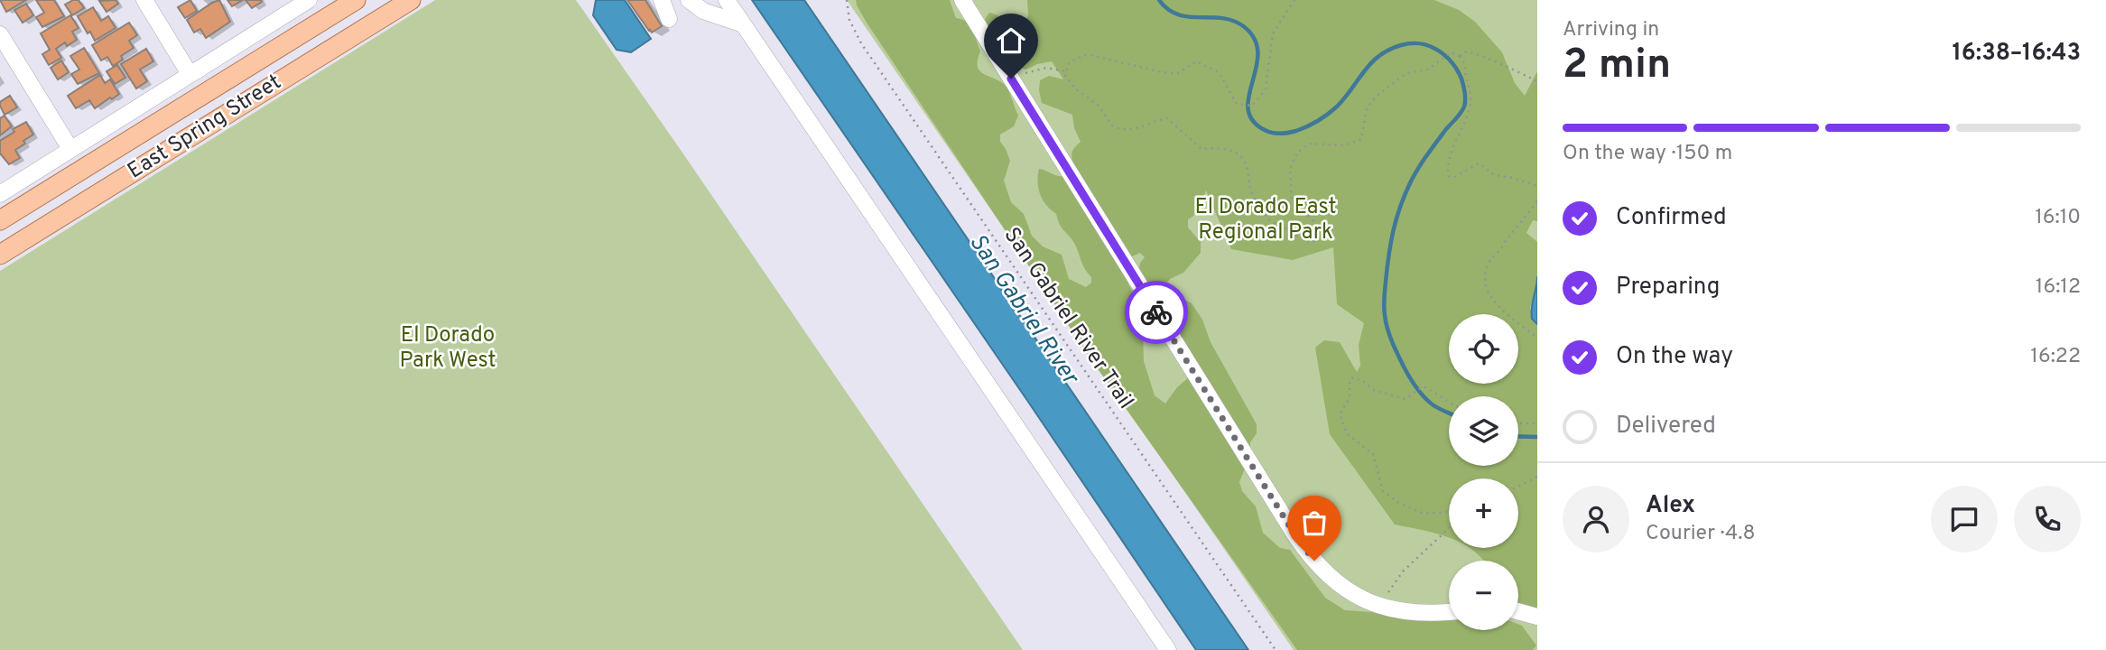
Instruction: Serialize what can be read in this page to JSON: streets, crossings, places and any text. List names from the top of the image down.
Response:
{
  "streets": {
    "main road": ["East Spring Street"],
    "path": ["San Gabriel River Trail"]
  },
  "water": ["San Gabriel River"],
  "parks": ["El Dorado East Regional Park", "El Dorado Park West"],
  "page": {
    "heading": ["2 min", "Arriving in", "16:38–16:43"],
    "panel": ["Alex", "Courier · 4.8"],
    "bar": "On the way · 150 m",
    "list": [
      ["Confirmed", "16:10"],
      ["Preparing", "16:12"],
      ["On the way", "16:22"],
      "Delivered"
    ],
    "map_buttons": ["+", "−"]
  }
}
